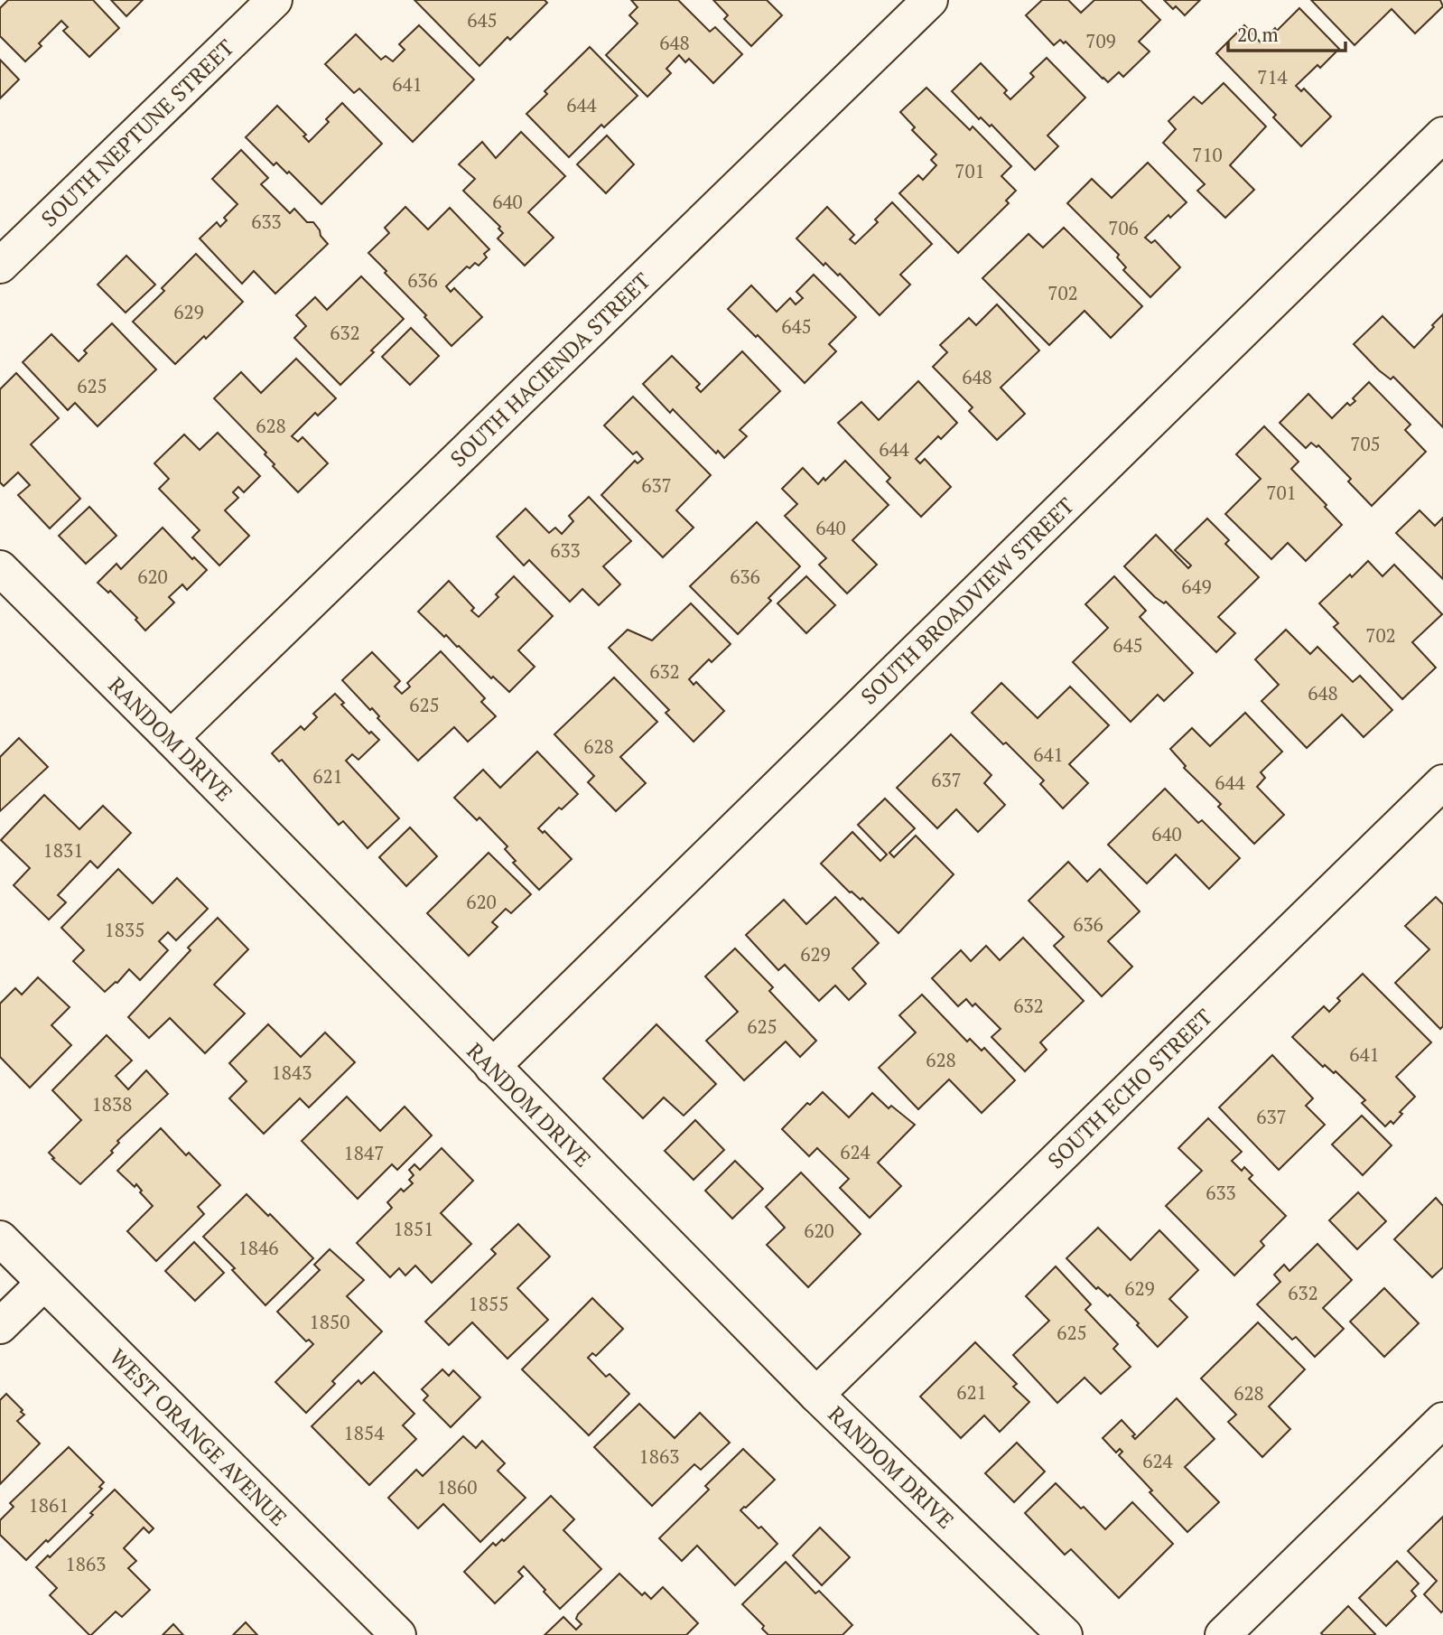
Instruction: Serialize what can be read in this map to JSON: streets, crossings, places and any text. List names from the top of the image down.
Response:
{
  "streets": {
    "street": [
      "SOUTH NEPTUNE STREET",
      "SOUTH HACIENDA STREET",
      "SOUTH BROADVIEW STREET",
      "RANDOM DRIVE",
      "SOUTH ECHO STREET",
      "WEST ORANGE AVENUE"
    ]
  },
  "crossings": [
    ["SOUTH HACIENDA STREET", "RANDOM DRIVE"],
    ["SOUTH BROADVIEW STREET", "RANDOM DRIVE"],
    ["RANDOM DRIVE", "SOUTH ECHO STREET"]
  ],
  "house_numbers": [
    "645",
    "709",
    "648",
    "714",
    "641",
    "644",
    "710",
    "701",
    "640",
    "633",
    "706",
    "636",
    "702",
    "629",
    "645",
    "632",
    "648",
    "625",
    "628",
    "705",
    "644",
    "637",
    "701",
    "640",
    "633",
    "620",
    "636",
    "649",
    "702",
    "645",
    "632",
    "648",
    "625",
    "628",
    "641",
    "621",
    "637",
    "644",
    "640",
    "1831",
    "620",
    "636",
    "1835",
    "629",
    "632",
    "625",
    "641",
    "628",
    "1843",
    "1838",
    "637",
    "624",
    "1847",
    "633",
    "1851",
    "620",
    "1846",
    "629",
    "632",
    "1855",
    "1850",
    "625",
    "621",
    "628",
    "1854",
    "1863",
    "624",
    "1860",
    "1861",
    "1863"
  ],
  "scale_bar": "20 m"
}
